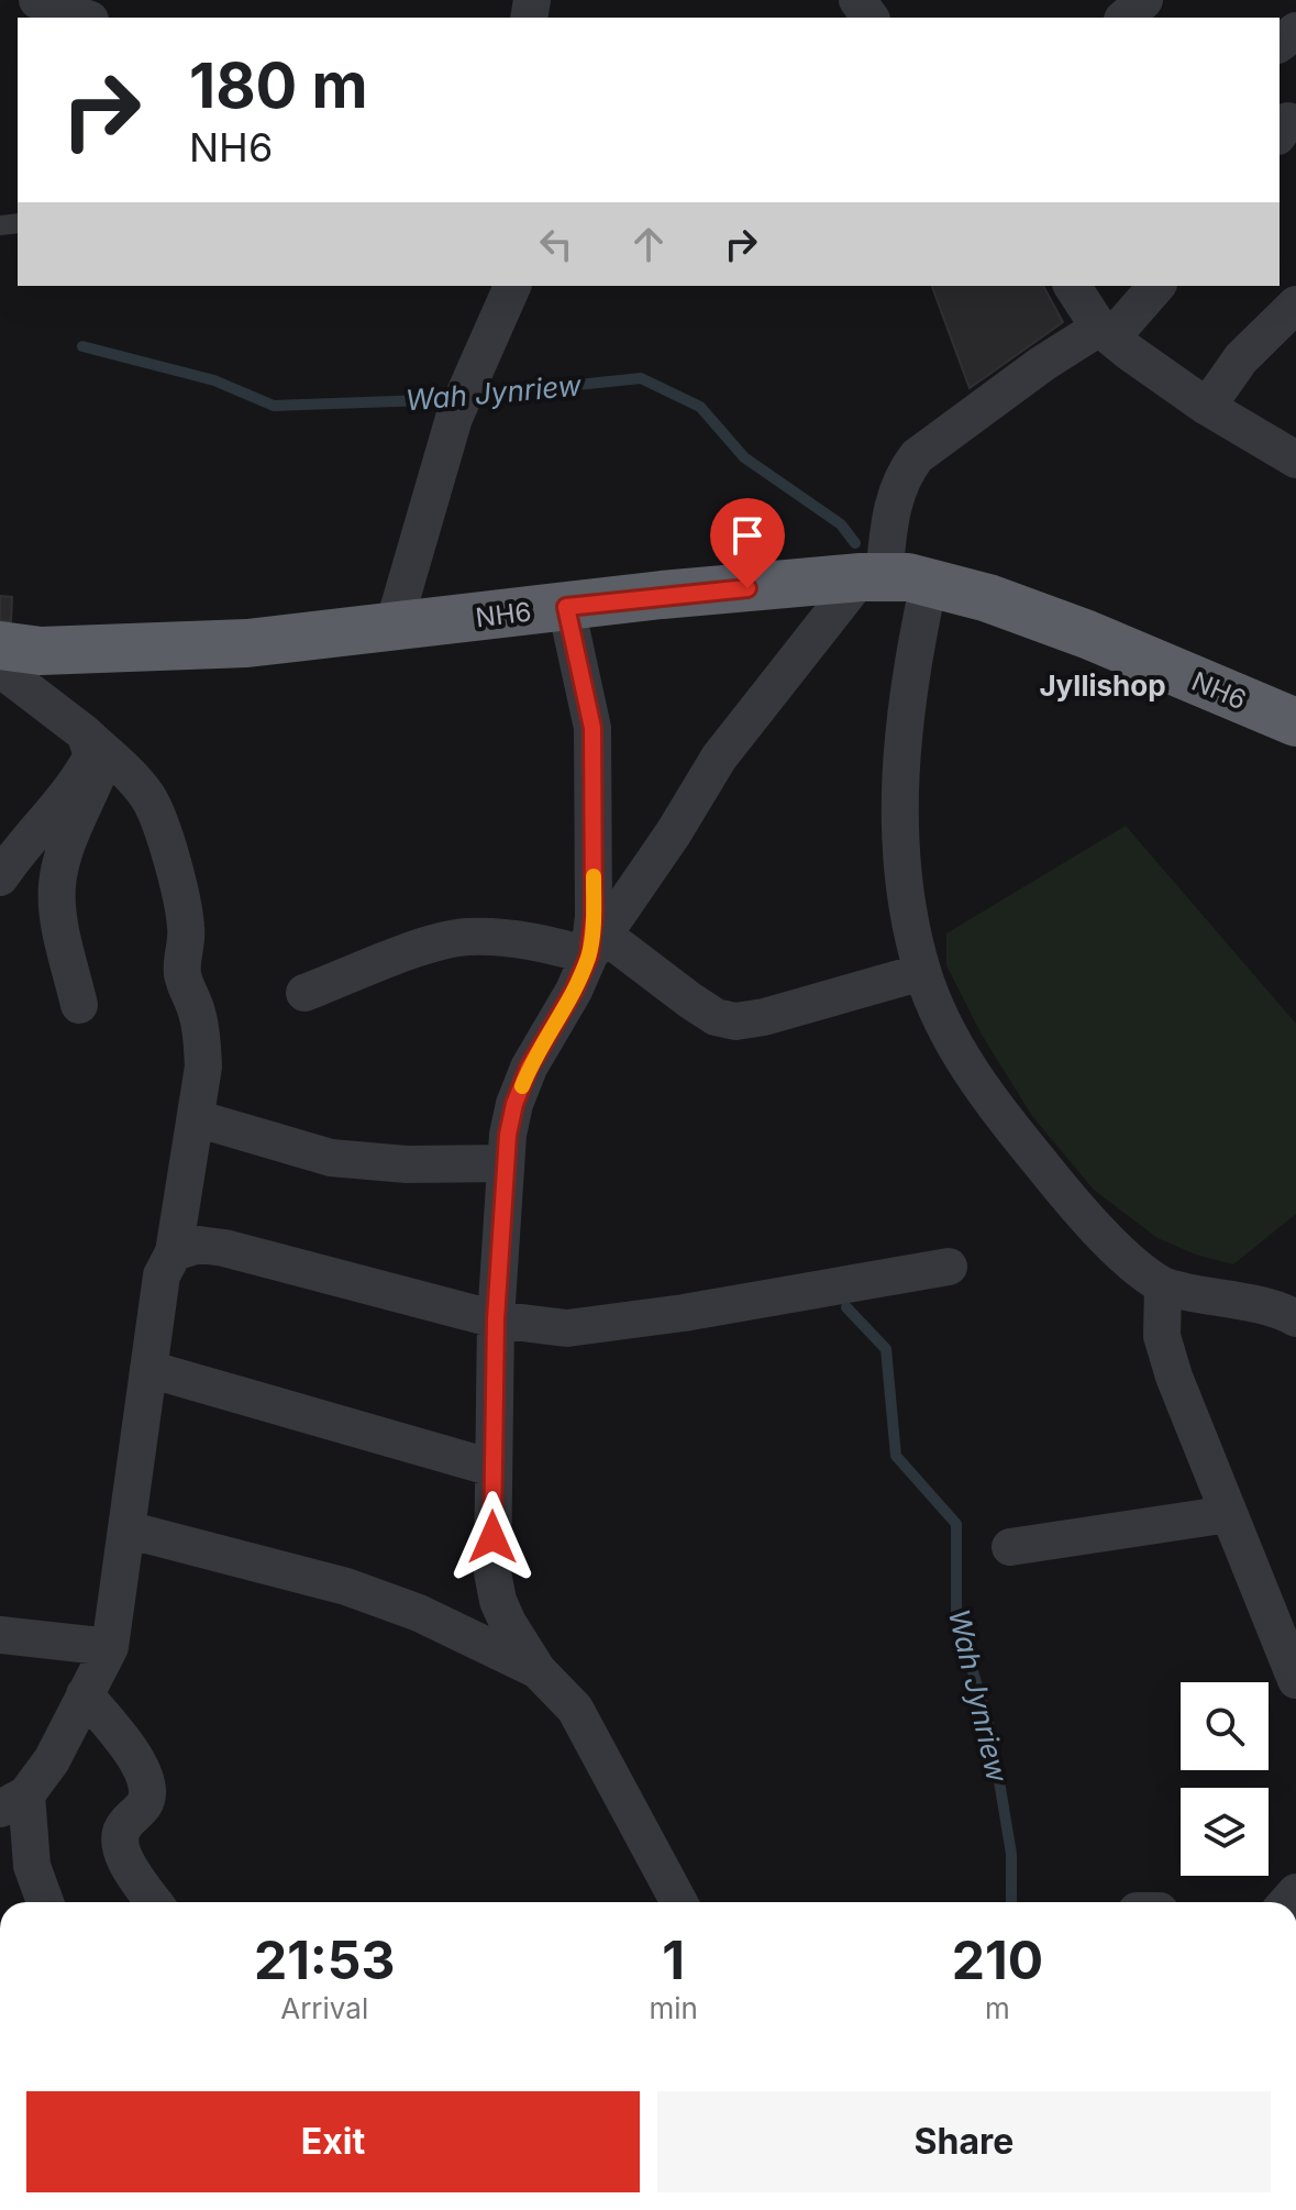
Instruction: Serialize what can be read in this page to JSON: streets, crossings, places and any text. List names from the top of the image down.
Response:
{
  "streets": {
    "highway": ["NH6"]
  },
  "districts": ["Jyllishop"],
  "water": ["Wah Jynriew"],
  "page": {
    "turn": ["180 m", "NH6"],
    "eta": [
      "21:53",
      "Arrival",
      "1",
      "min",
      "210",
      "m"
    ],
    "buttons": ["Exit", "Share"]
  }
}
